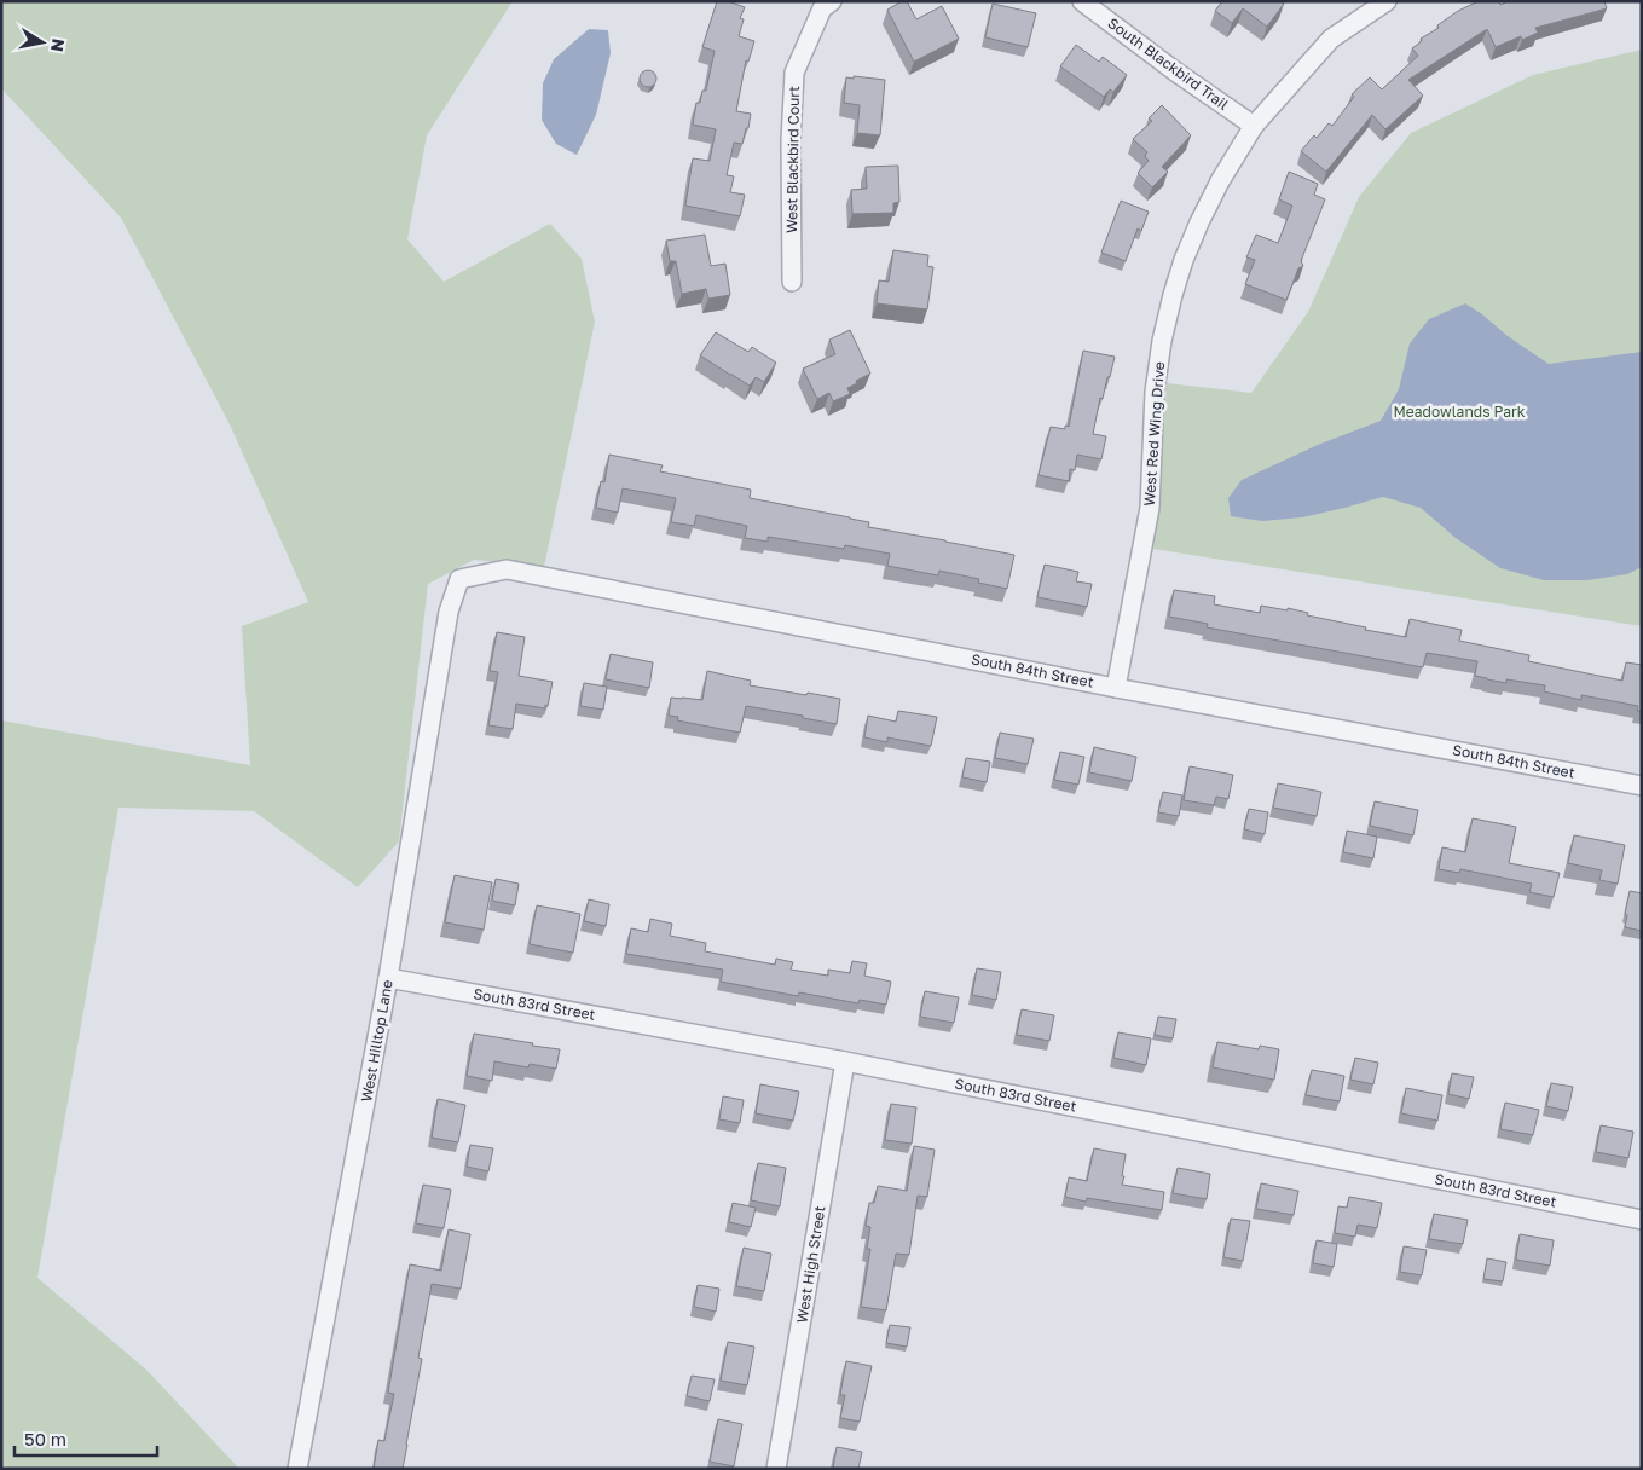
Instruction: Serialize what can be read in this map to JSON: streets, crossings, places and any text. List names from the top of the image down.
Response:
{
  "streets": {
    "street": [
      "South Blackbird Trail",
      "West Blackbird Court",
      "West Red Wing Drive",
      "South 84th Street",
      "South 83rd Street",
      "West Hilltop Lane",
      "West High Street"
    ]
  },
  "crossings": [
    ["South Blackbird Trail", "West Red Wing Drive"],
    ["West Red Wing Drive", "South 84th Street"],
    ["South 84th Street", "West Hilltop Lane"],
    ["South 83rd Street", "West Hilltop Lane"],
    ["South 83rd Street", "West High Street"]
  ],
  "parks": ["Meadowlands Park"],
  "scale_bar": "50 m",
  "north": "right"
}
